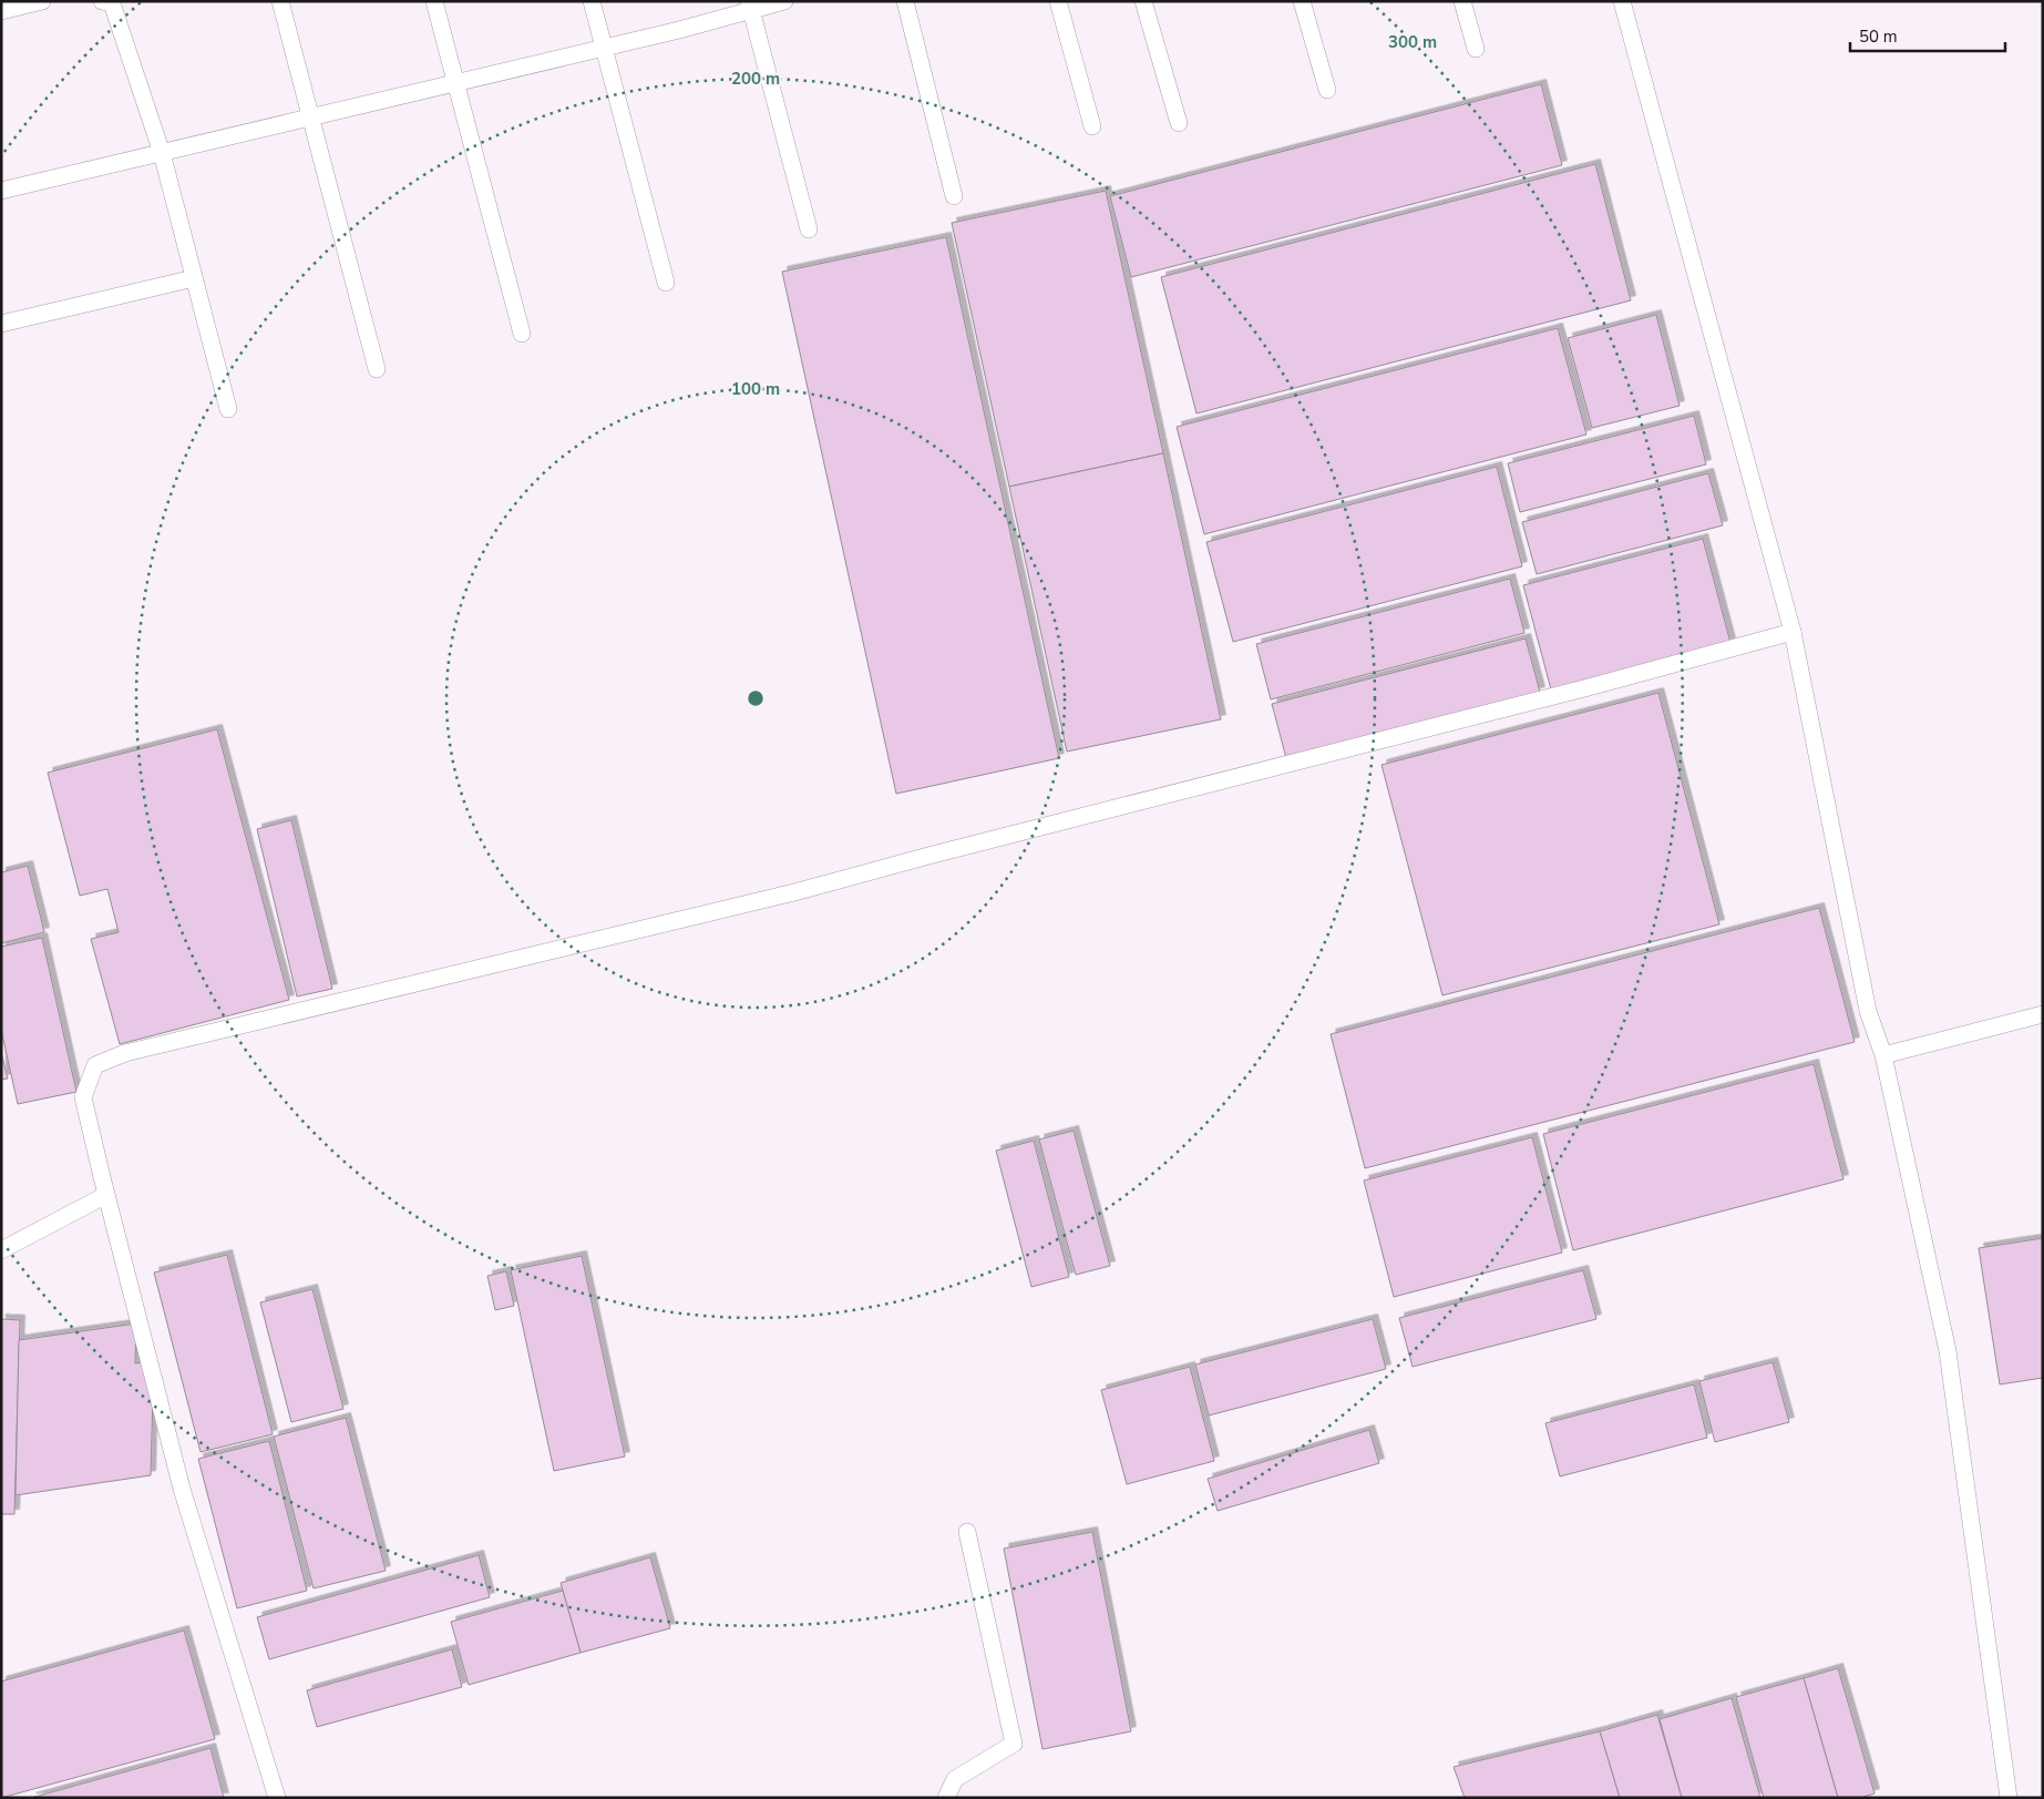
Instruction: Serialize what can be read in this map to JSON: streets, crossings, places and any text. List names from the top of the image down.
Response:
{
  "scale_bar": "50 m",
  "rings": ["300 m", "200 m", "100 m"]
}
